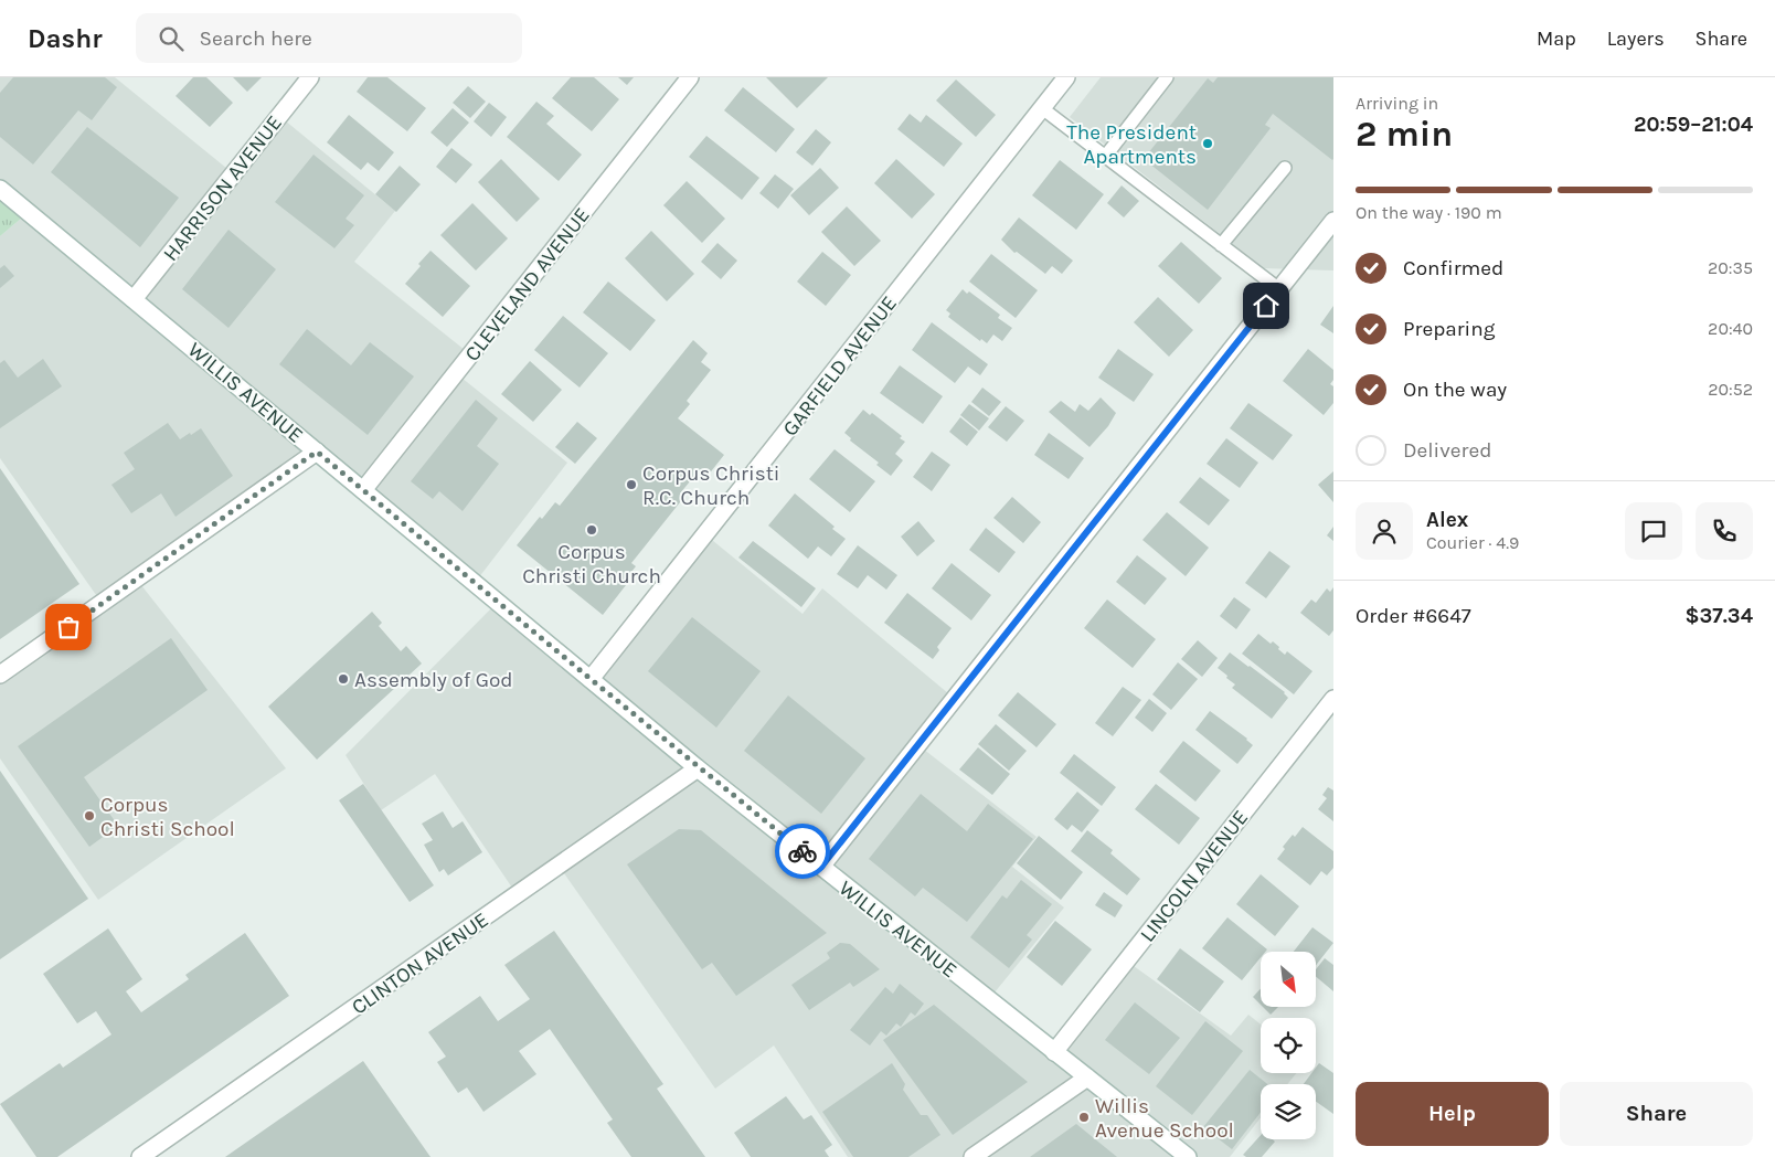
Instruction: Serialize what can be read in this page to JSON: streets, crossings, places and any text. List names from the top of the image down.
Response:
{
  "streets": {
    "street": [
      "HARRISON AVENUE",
      "CLEVELAND AVENUE",
      "GARFIELD AVENUE",
      "WILLIS AVENUE",
      "LINCOLN AVENUE",
      "CLINTON AVENUE"
    ]
  },
  "crossings": [
    ["HARRISON AVENUE", "WILLIS AVENUE"],
    ["CLEVELAND AVENUE", "WILLIS AVENUE"],
    ["GARFIELD AVENUE", "WILLIS AVENUE"],
    ["WILLIS AVENUE", "LINCOLN AVENUE"],
    ["WILLIS AVENUE", "CLINTON AVENUE"]
  ],
  "places": [
    "The President Apartments",
    "Corpus Christi R.C. Church",
    "Corpus Christi Church",
    "Assembly of God",
    "Corpus Christi School",
    "Willis Avenue School"
  ],
  "north": "bottom right",
  "page": {
    "header": "Dashr",
    "search": "Search here",
    "nav": ["Map", "Layers", "Share"],
    "heading": ["2 min", "Arriving in", "20:59–21:04"],
    "panel": [
      "Alex",
      "Courier · 4.9",
      "Order #6647",
      "$37.34"
    ],
    "bar": "On the way · 190 m",
    "list": [
      ["Confirmed", "20:35"],
      ["Preparing", "20:40"],
      ["On the way", "20:52"],
      "Delivered"
    ],
    "buttons": ["Help", "Share"]
  }
}
